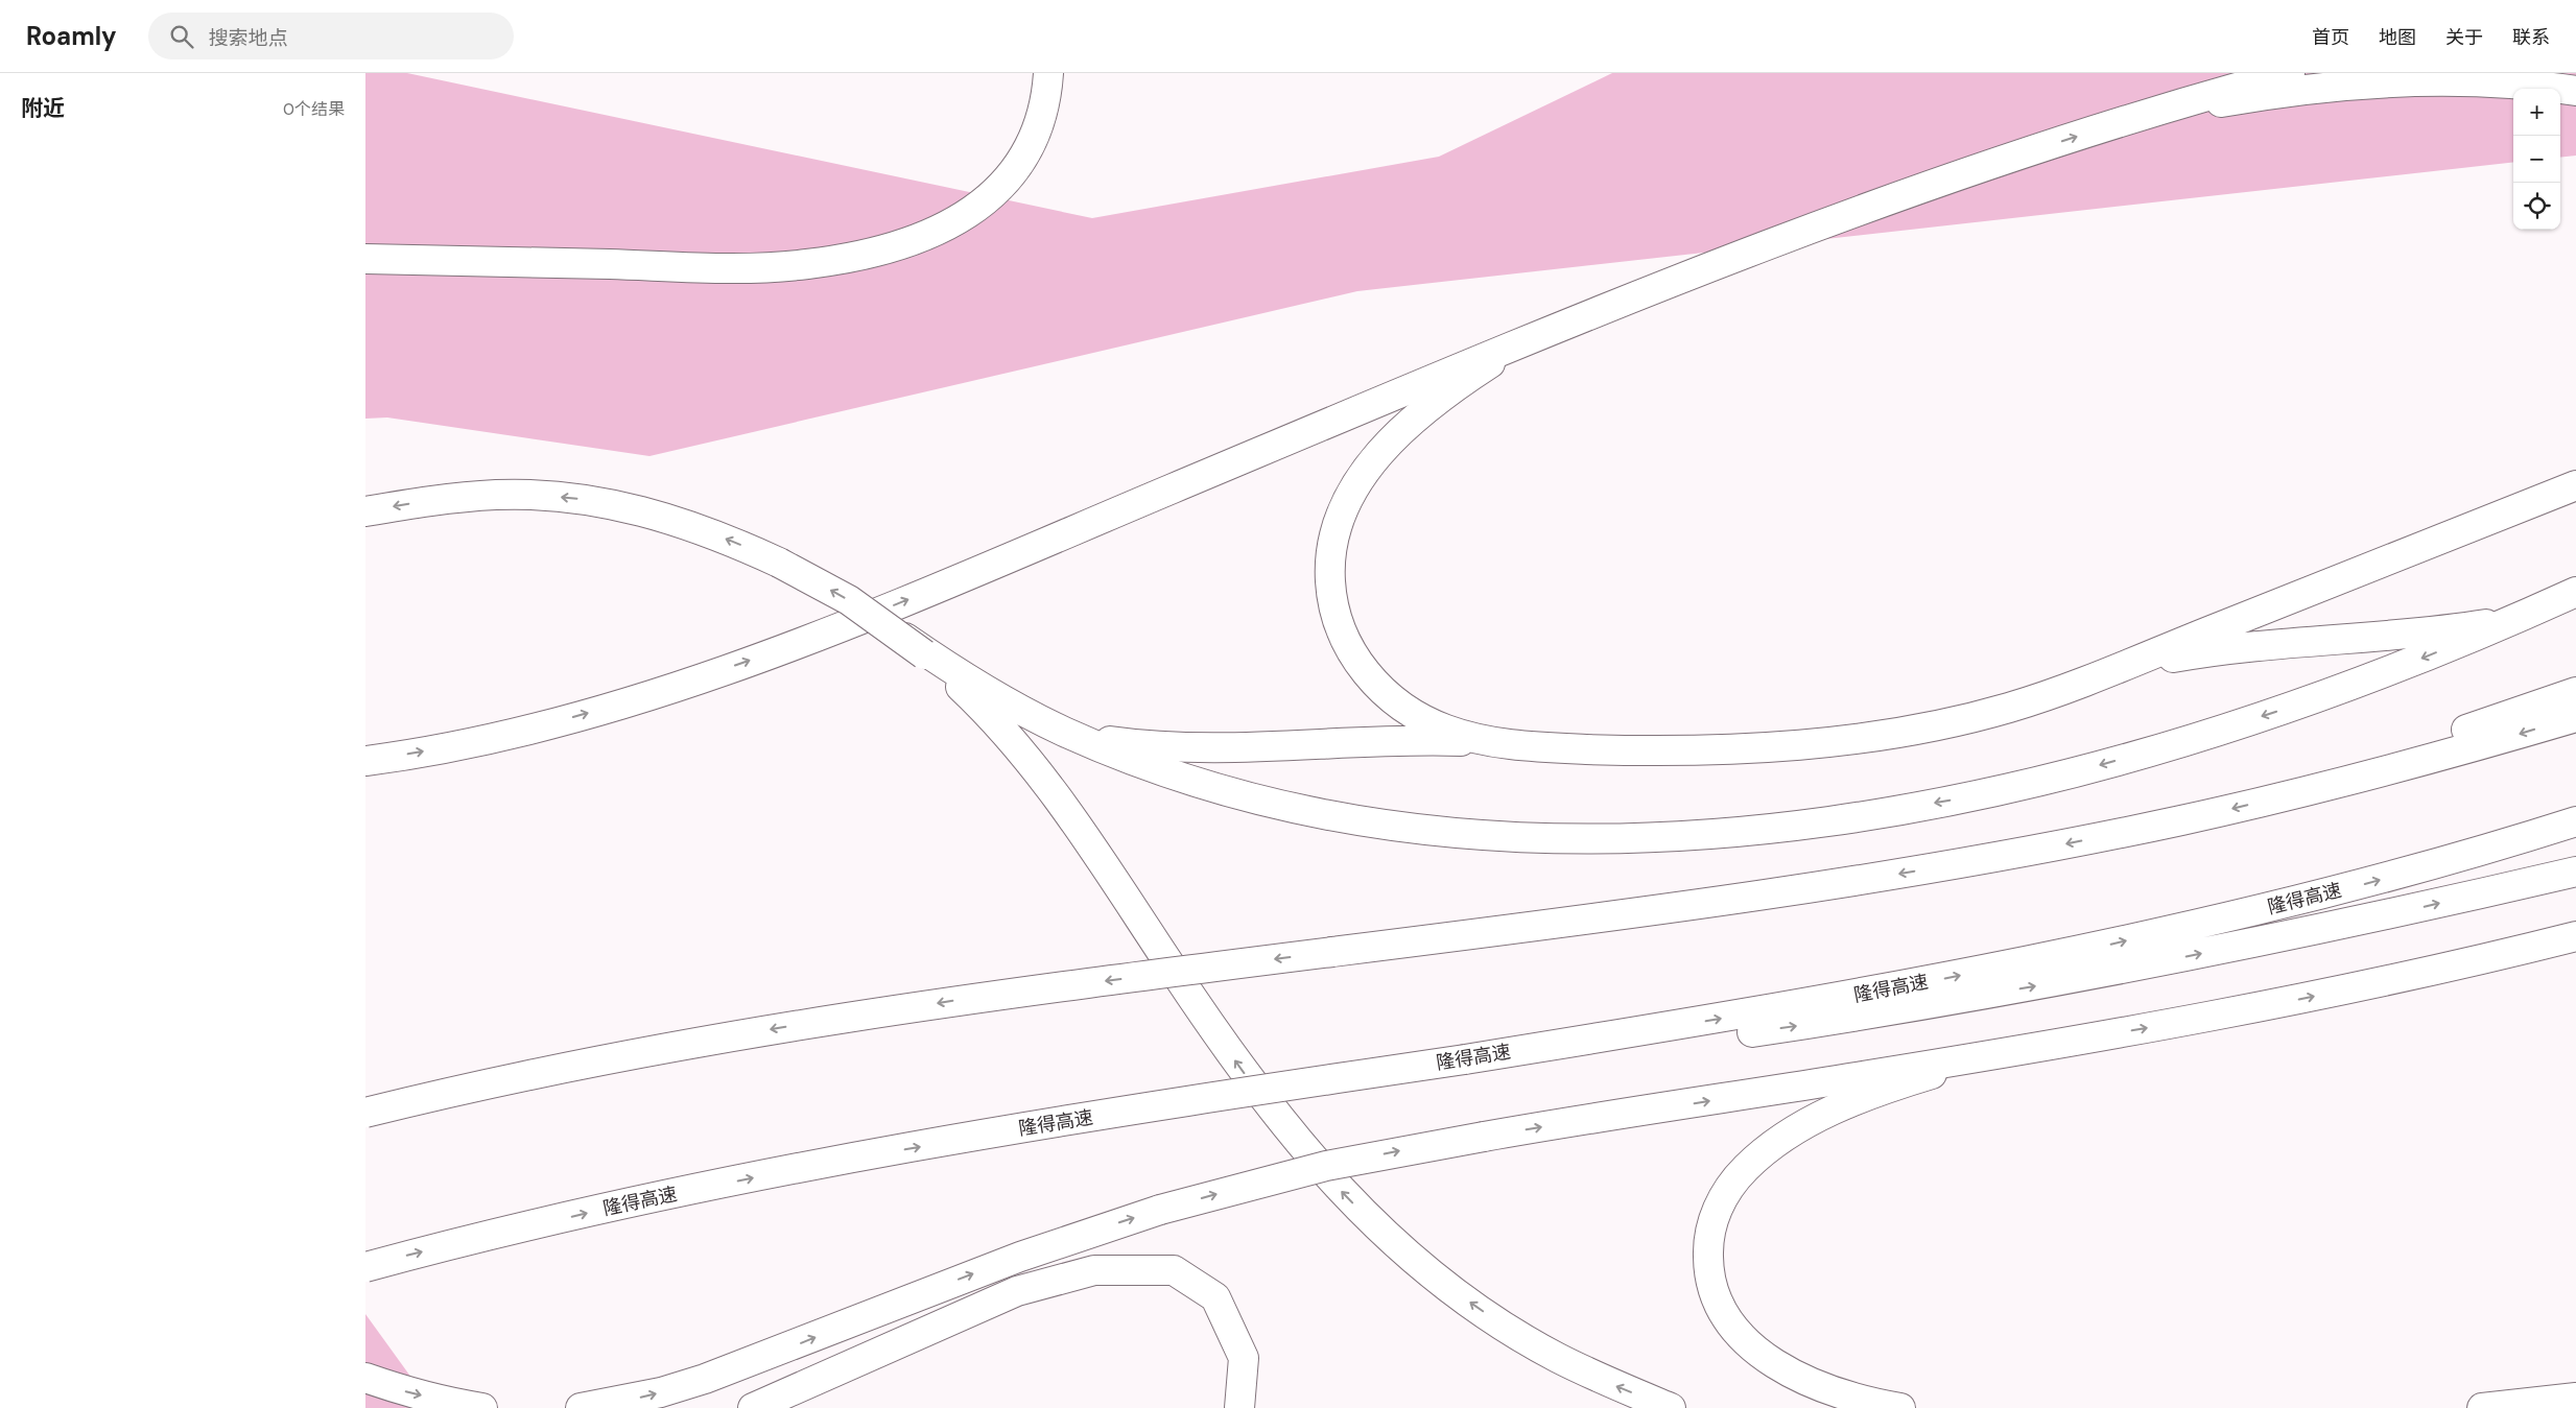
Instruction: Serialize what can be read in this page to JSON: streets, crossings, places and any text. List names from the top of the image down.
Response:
{
  "streets": {
    "main road": ["隆得高速"]
  },
  "page": {
    "header": "Roamly",
    "search": "搜索地点",
    "nav": [
      "首页",
      "地图",
      "关于",
      "联系"
    ],
    "heading": ["附近", "0个结果"],
    "map_buttons": ["+", "−"]
  }
}
